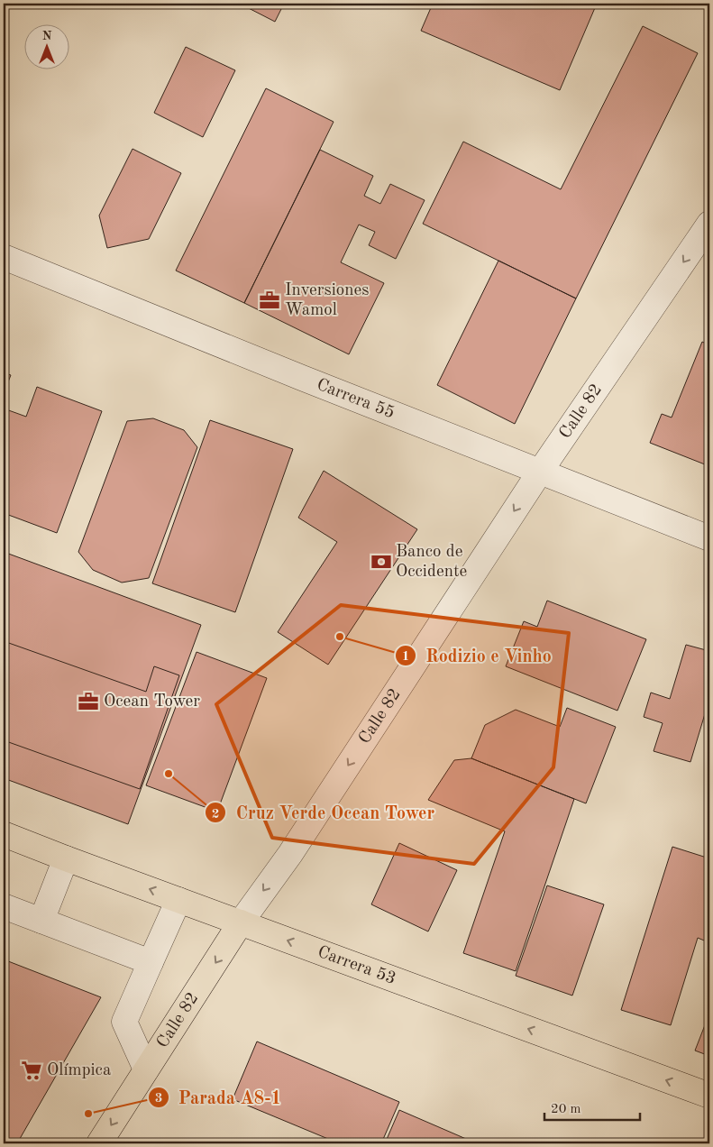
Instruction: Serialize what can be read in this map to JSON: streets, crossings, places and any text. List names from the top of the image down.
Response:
{
  "streets": {
    "main road": ["Calle 82", "Carrera 53"],
    "street": ["Carrera 55"]
  },
  "crossings": [
    ["Carrera 55", "Calle 82"],
    ["Calle 82", "Carrera 53"]
  ],
  "one_way": ["Calle 82", "Carrera 53"],
  "places": {
    "office": ["Inversiones Wamol", "Ocean Tower"],
    "bank": ["Banco de Occidente"],
    "other": ["Rodizio e Vinho", "Cruz Verde Ocean Tower", "Parada A8-1"],
    "supermarket": ["Olímpica"]
  },
  "scale_bar": "20 m",
  "north": "top"
}
